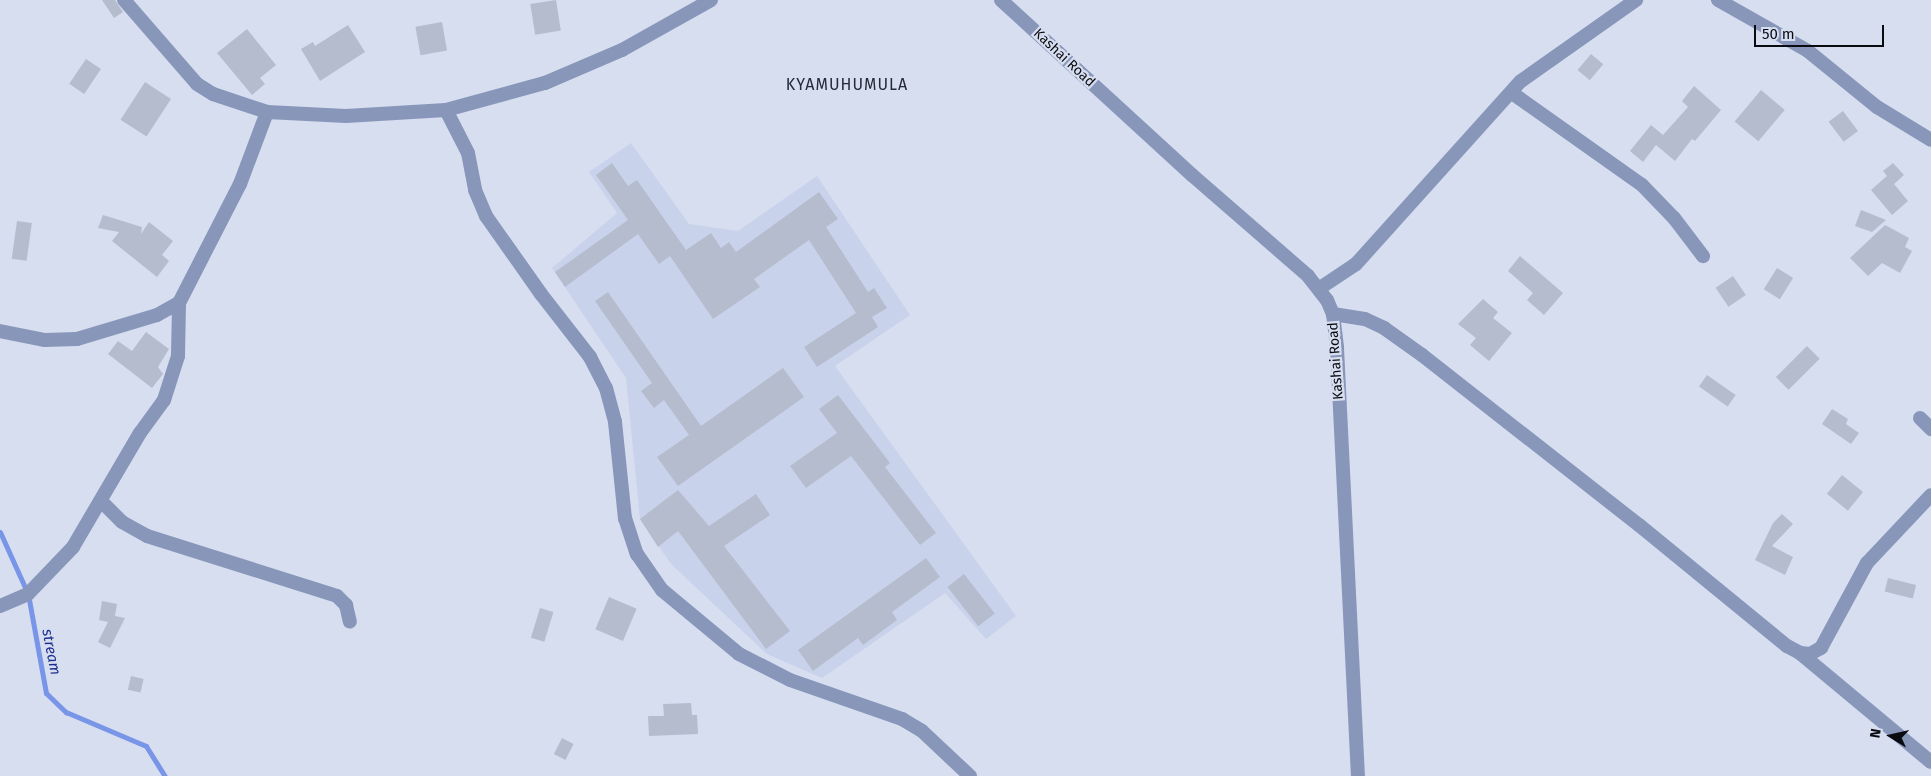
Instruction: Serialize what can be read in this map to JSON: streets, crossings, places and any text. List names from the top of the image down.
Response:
{
  "streets": {
    "street": ["Kashai Road"]
  },
  "districts": ["KYAMUHUMULA"],
  "water": ["stream"],
  "scale_bar": "50 m",
  "north": "left"
}
